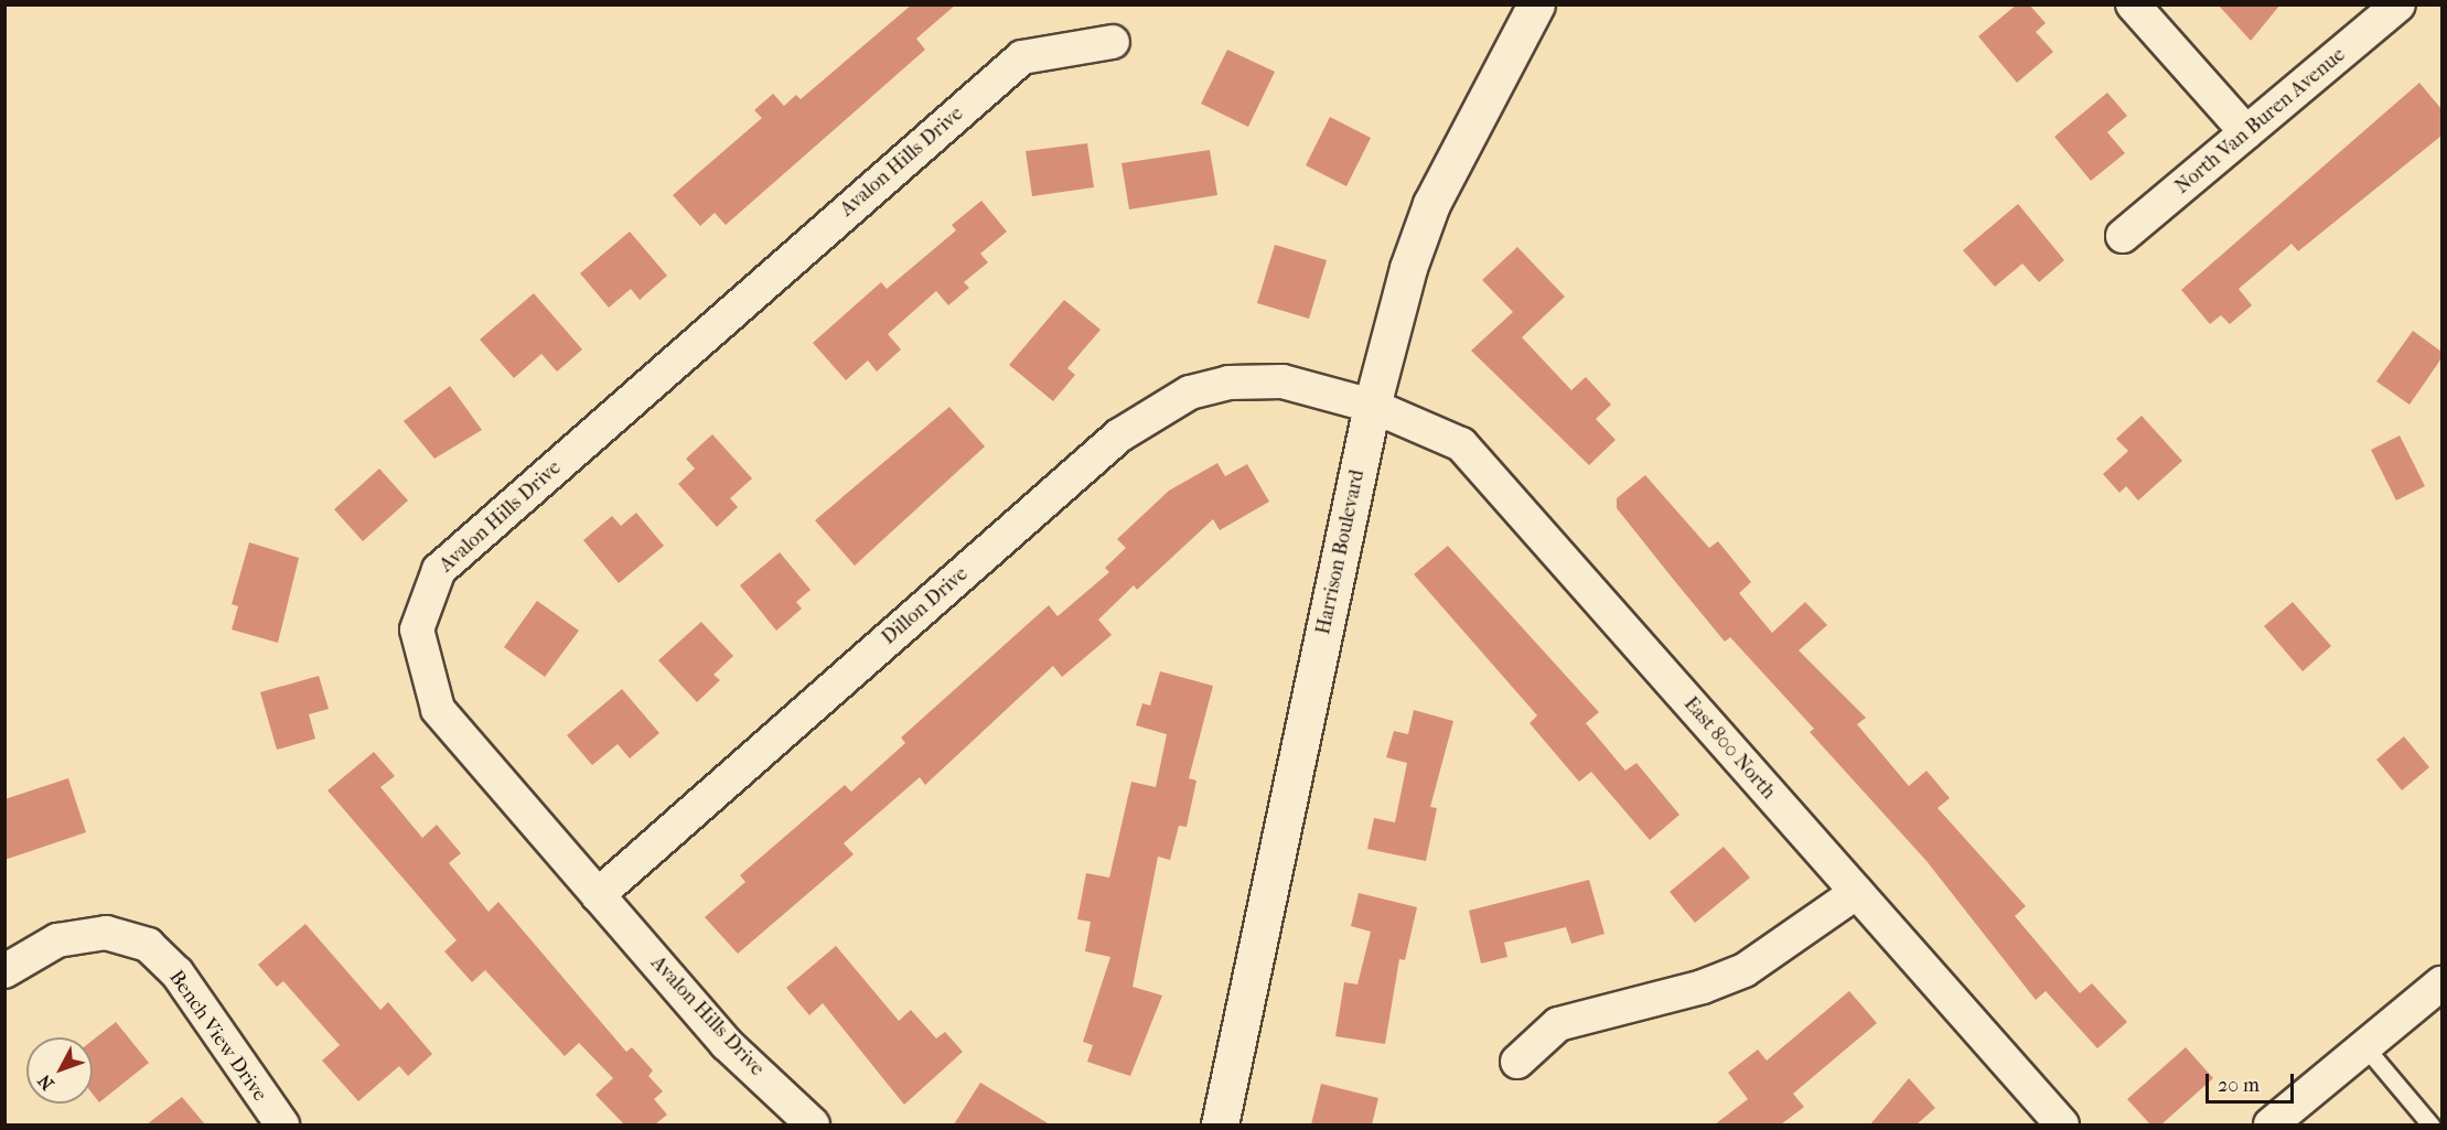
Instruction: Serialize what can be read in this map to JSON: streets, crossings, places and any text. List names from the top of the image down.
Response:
{
  "streets": {
    "street": [
      "North Van Buren Avenue",
      "Avalon Hills Drive",
      "Harrison Boulevard",
      "Dillon Drive",
      "East 800 North",
      "Bench View Drive"
    ]
  },
  "crossings": [
    ["Avalon Hills Drive", "Dillon Drive"],
    ["Harrison Boulevard", "Dillon Drive"],
    ["Harrison Boulevard", "East 800 North"],
    ["Dillon Drive", "East 800 North"]
  ],
  "scale_bar": "20 m",
  "north": "bottom left"
}
